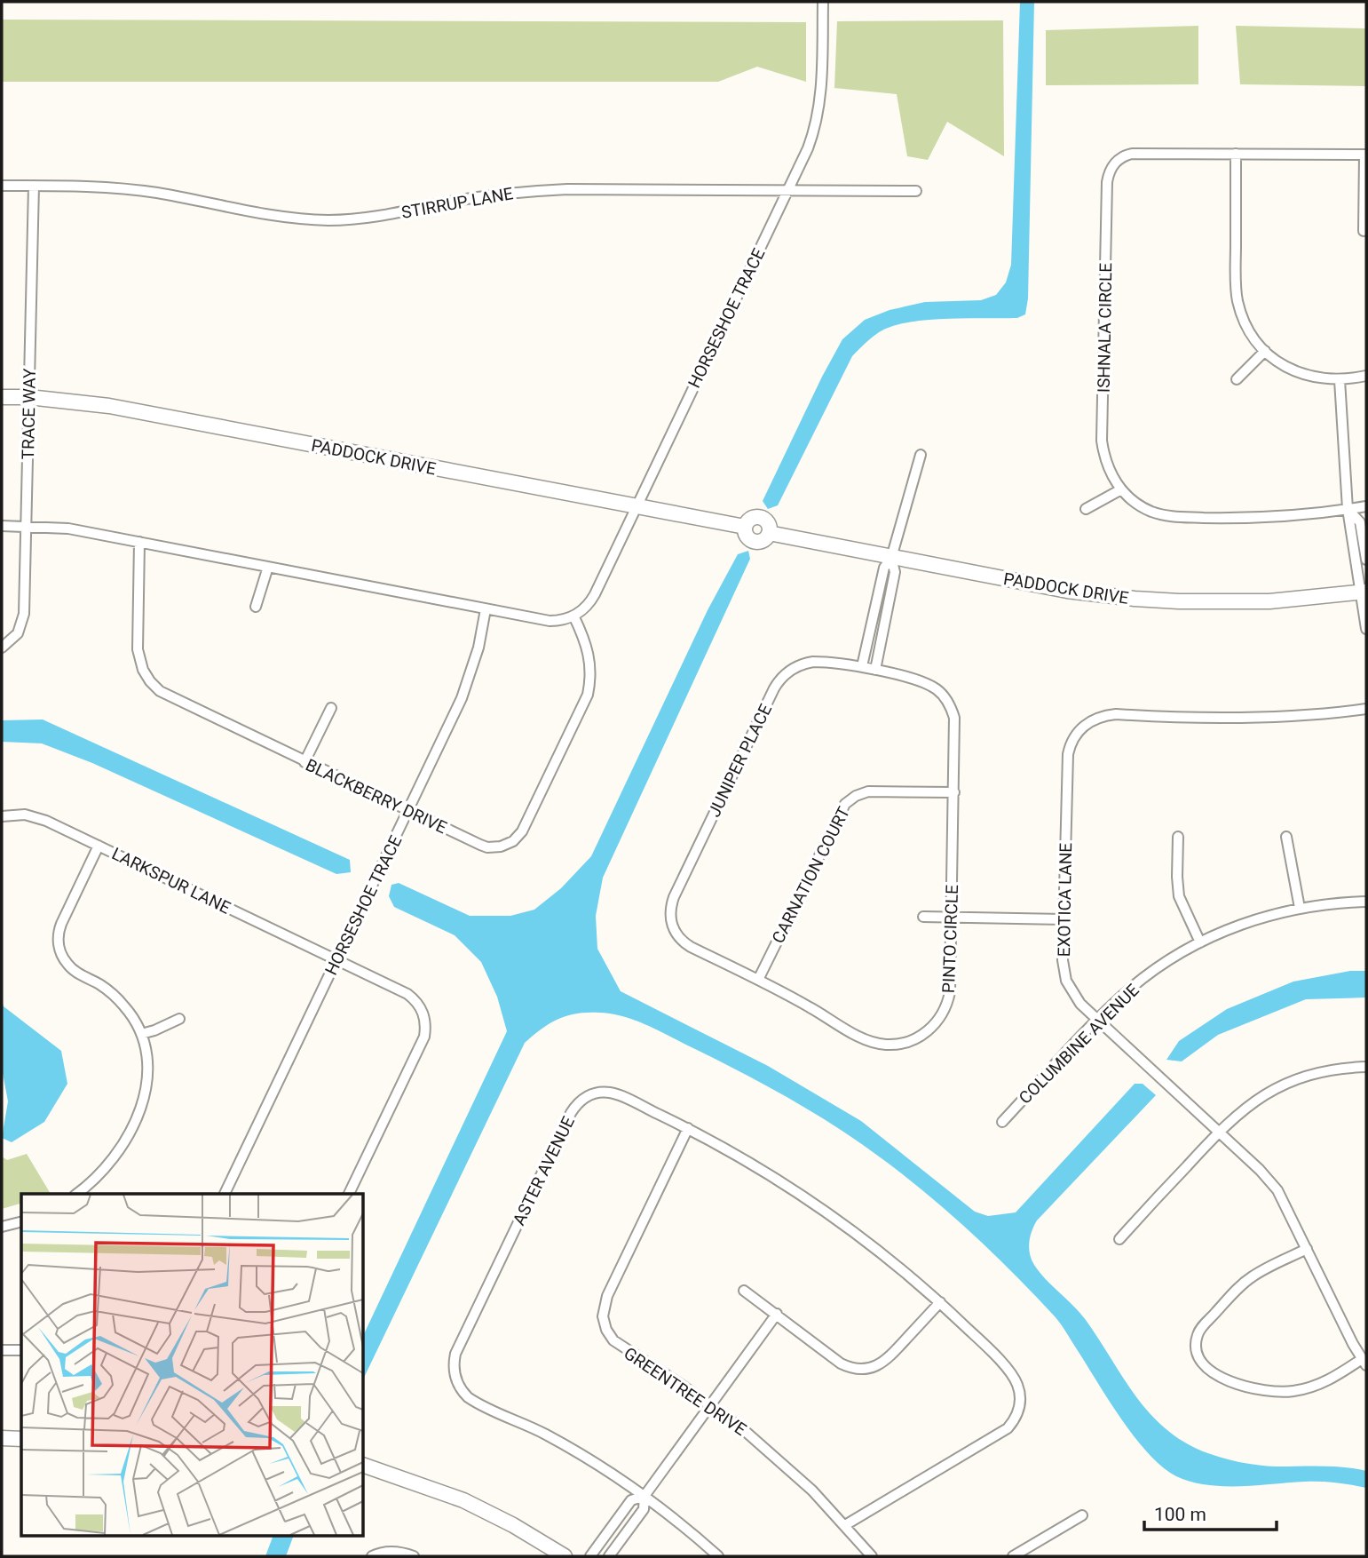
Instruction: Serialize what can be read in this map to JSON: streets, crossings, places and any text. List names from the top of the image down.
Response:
{
  "streets": {
    "street": [
      "STIRRUP LANE",
      "HORSESHOE TRACE",
      "ISHNALA CIRCLE",
      "TRACE WAY",
      "PADDOCK DRIVE",
      "JUNIPER PLACE",
      "BLACKBERRY DRIVE",
      "CARNATION COURT",
      "LARKSPUR LANE",
      "EXOTICA LANE",
      "PINTO CIRCLE",
      "COLUMBINE AVENUE",
      "ASTER AVENUE",
      "GREENTREE DRIVE"
    ]
  },
  "crossings": [
    ["STIRRUP LANE", "HORSESHOE TRACE"],
    ["STIRRUP LANE", "TRACE WAY"],
    ["HORSESHOE TRACE", "PADDOCK DRIVE"],
    ["HORSESHOE TRACE", "BLACKBERRY DRIVE"],
    ["HORSESHOE TRACE", "LARKSPUR LANE"],
    ["TRACE WAY", "PADDOCK DRIVE"],
    ["JUNIPER PLACE", "PINTO CIRCLE"],
    ["CARNATION COURT", "PINTO CIRCLE"],
    ["EXOTICA LANE", "COLUMBINE AVENUE"],
    ["ASTER AVENUE", "GREENTREE DRIVE"]
  ],
  "scale_bar": "100 m"
}
